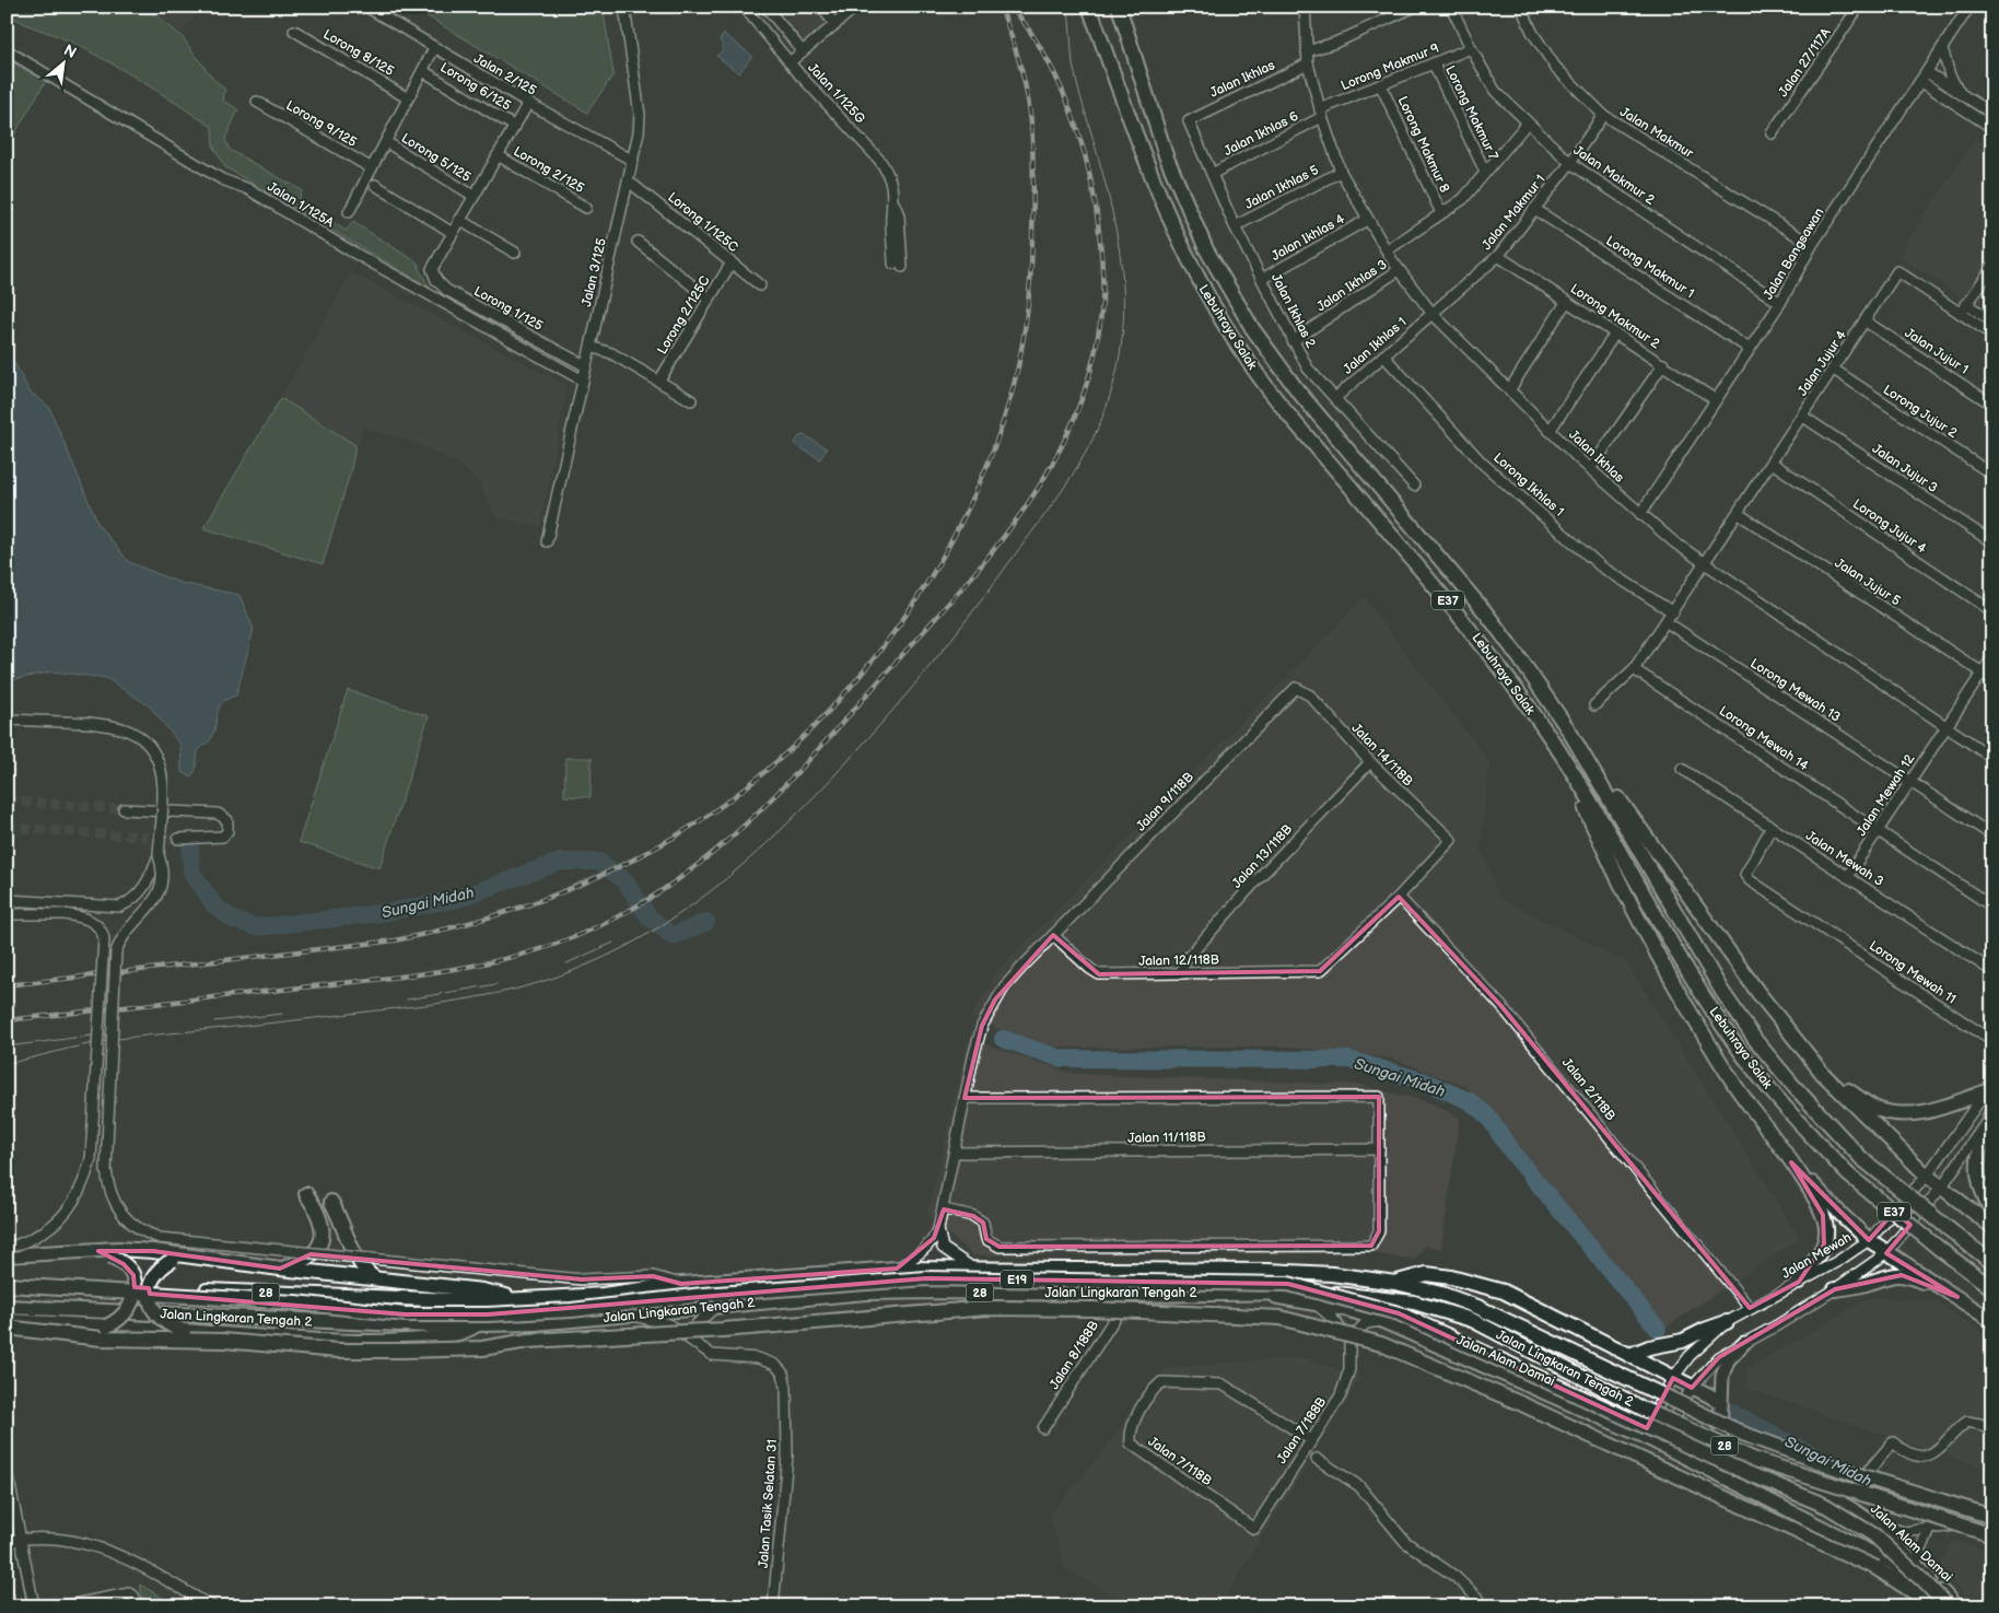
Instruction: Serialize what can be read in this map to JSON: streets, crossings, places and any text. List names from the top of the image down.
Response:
{
  "streets": {
    "highway": [
      "Lebuhraya Salak",
      "E37",
      "E19",
      "28",
      "Jalan Lingkaran Tengah 2"
    ],
    "main road": ["Jalan Alam Damai"],
    "street": [
      "Lorong 8/125",
      "Jalan 27/117A",
      "Lorong Makmur 9",
      "Jalan 2/125",
      "Jalan Ikhlas",
      "Lorong 6/125",
      "Jalan 1/125G",
      "Lorong Makmur 7",
      "Lorong 9/125",
      "Jalan Makmur",
      "Jalan Ikhlas 6",
      "Lorong Makmur 8",
      "Lorong 5/125",
      "Lorong 2/125",
      "Jalan Makmur 2",
      "Jalan Ikhlas 5",
      "Jalan 1/125A",
      "Jalan Makmur 1",
      "Lorong 1/125C",
      "Jalan Ikhlas 4",
      "Jalan Bangsawan",
      "Lorong Makmur 1",
      "Jalan 3/125",
      "Jalan Ikhlas 3",
      "Lorong 1/125",
      "Jalan Ikhlas 2",
      "Lorong 2/125C",
      "Lorong Makmur 2",
      "Jalan Ikhlas 1",
      "Jalan Jujur 1",
      "Jalan Jujur 4",
      "Lorong Jujur 2",
      "Jalan Jujur 3",
      "Lorong Ikhlas 1",
      "Lorong Jujur 4",
      "Jalan Jujur 5",
      "Lorong Mewah 13",
      "Lorong Mewah 14",
      "Jalan 14/118B",
      "Jalan Mewah 12",
      "Jalan 9/118B",
      "Jalan 13/118B",
      "Jalan Mewah 3",
      "Jalan 12/118B",
      "Lorong Mewah 11",
      "Jalan 2/118B",
      "Jalan 11/118B",
      "Jalan Mewah",
      "Jalan 8/188B",
      "Jalan 7/188B",
      "Jalan 7/118B",
      "Jalan Tasik Selatan 31"
    ]
  },
  "crossings": [
    ["Lorong Makmur 9", "Jalan Ikhlas"],
    ["Lorong Makmur 9", "Lorong Makmur 7"],
    ["Lorong Makmur 9", "Jalan Ikhlas 6"],
    ["Lorong Makmur 9", "Lorong Makmur 8"],
    ["Lorong Makmur 9", "Jalan Makmur 2"],
    ["Jalan 2/125", "Jalan 3/125"],
    ["Jalan Ikhlas", "Jalan Ikhlas 6"],
    ["Jalan Ikhlas", "Jalan Ikhlas 5"],
    ["Jalan Ikhlas", "Jalan Makmur 1"],
    ["Jalan Ikhlas", "Jalan Ikhlas 4"],
    ["Jalan Ikhlas", "Jalan Bangsawan"],
    ["Jalan Ikhlas", "Jalan Ikhlas 3"],
    ["Jalan Ikhlas", "Jalan Ikhlas 2"],
    ["Jalan Ikhlas", "Jalan Ikhlas 1"],
    ["Jalan Ikhlas", "Jalan Jujur 4"],
    ["Jalan Ikhlas", "Jalan Mewah 12"],
    ["Jalan Makmur", "Jalan Makmur 1"],
    ["Jalan Makmur", "Jalan Bangsawan"],
    ["Jalan Ikhlas 6", "Jalan Ikhlas 2"],
    ["Jalan Makmur 2", "Jalan Makmur 1"],
    ["Jalan Makmur 2", "Jalan Bangsawan"],
    ["Jalan Ikhlas 5", "Jalan Ikhlas 2"],
    ["Jalan 1/125A", "Jalan 3/125"],
    ["Jalan Makmur 1", "Lorong Makmur 1"],
    ["Jalan Makmur 1", "Lorong Makmur 2"],
    ["Jalan Makmur 1", "Jalan Ikhlas 1"],
    ["Lorong 1/125C", "Jalan 3/125"],
    ["Lorong 1/125C", "Lorong 2/125C"],
    ["Jalan Ikhlas 4", "Jalan Ikhlas 2"],
    ["Jalan Bangsawan", "Lorong Makmur 1"],
    ["Jalan Bangsawan", "Lorong Makmur 2"],
    ["Jalan 3/125", "Lorong 1/125"],
    ["Jalan Ikhlas 3", "Jalan Ikhlas 2"],
    ["Jalan Ikhlas 2", "Jalan Ikhlas 1"],
    ["Jalan Ikhlas 1", "Lorong Ikhlas 1"],
    ["Jalan Jujur 1", "Jalan Jujur 4"],
    ["Jalan Jujur 4", "Lorong Jujur 2"],
    ["Jalan Jujur 4", "Jalan Jujur 3"],
    ["Jalan Jujur 4", "Lorong Jujur 4"],
    ["Jalan Jujur 4", "Jalan Jujur 5"],
    ["Lorong Mewah 13", "Jalan Mewah 12"],
    ["Lorong Mewah 14", "Jalan Mewah 12"],
    ["Jalan 14/118B", "Jalan 9/118B"],
    ["Jalan 14/118B", "Jalan 13/118B"],
    ["Jalan 14/118B", "Jalan 12/118B"],
    ["Jalan 14/118B", "Jalan 2/118B"],
    ["Jalan Mewah 12", "Jalan Mewah 3"],
    ["Jalan 9/118B", "Jalan 12/118B"],
    ["Jalan 9/118B", "Jalan 11/118B"],
    ["Jalan 13/118B", "Jalan 12/118B"],
    ["Jalan Mewah 3", "Lorong Mewah 11"],
    ["Jalan 12/118B", "Jalan 2/118B"],
    ["Jalan 2/118B", "Jalan Mewah"],
    ["Jalan Mewah", "Jalan Alam Damai"],
    ["E19", "Jalan Lingkaran Tengah 2"],
    ["Jalan Lingkaran Tengah 2", "Jalan 8/188B"],
    ["Jalan Lingkaran Tengah 2", "Jalan Alam Damai"],
    ["Jalan Lingkaran Tengah 2", "Jalan Tasik Selatan 31"],
    ["Jalan 7/188B", "Jalan 7/118B"]
  ],
  "water": ["Sungai Midah"],
  "north": "top right"
}
